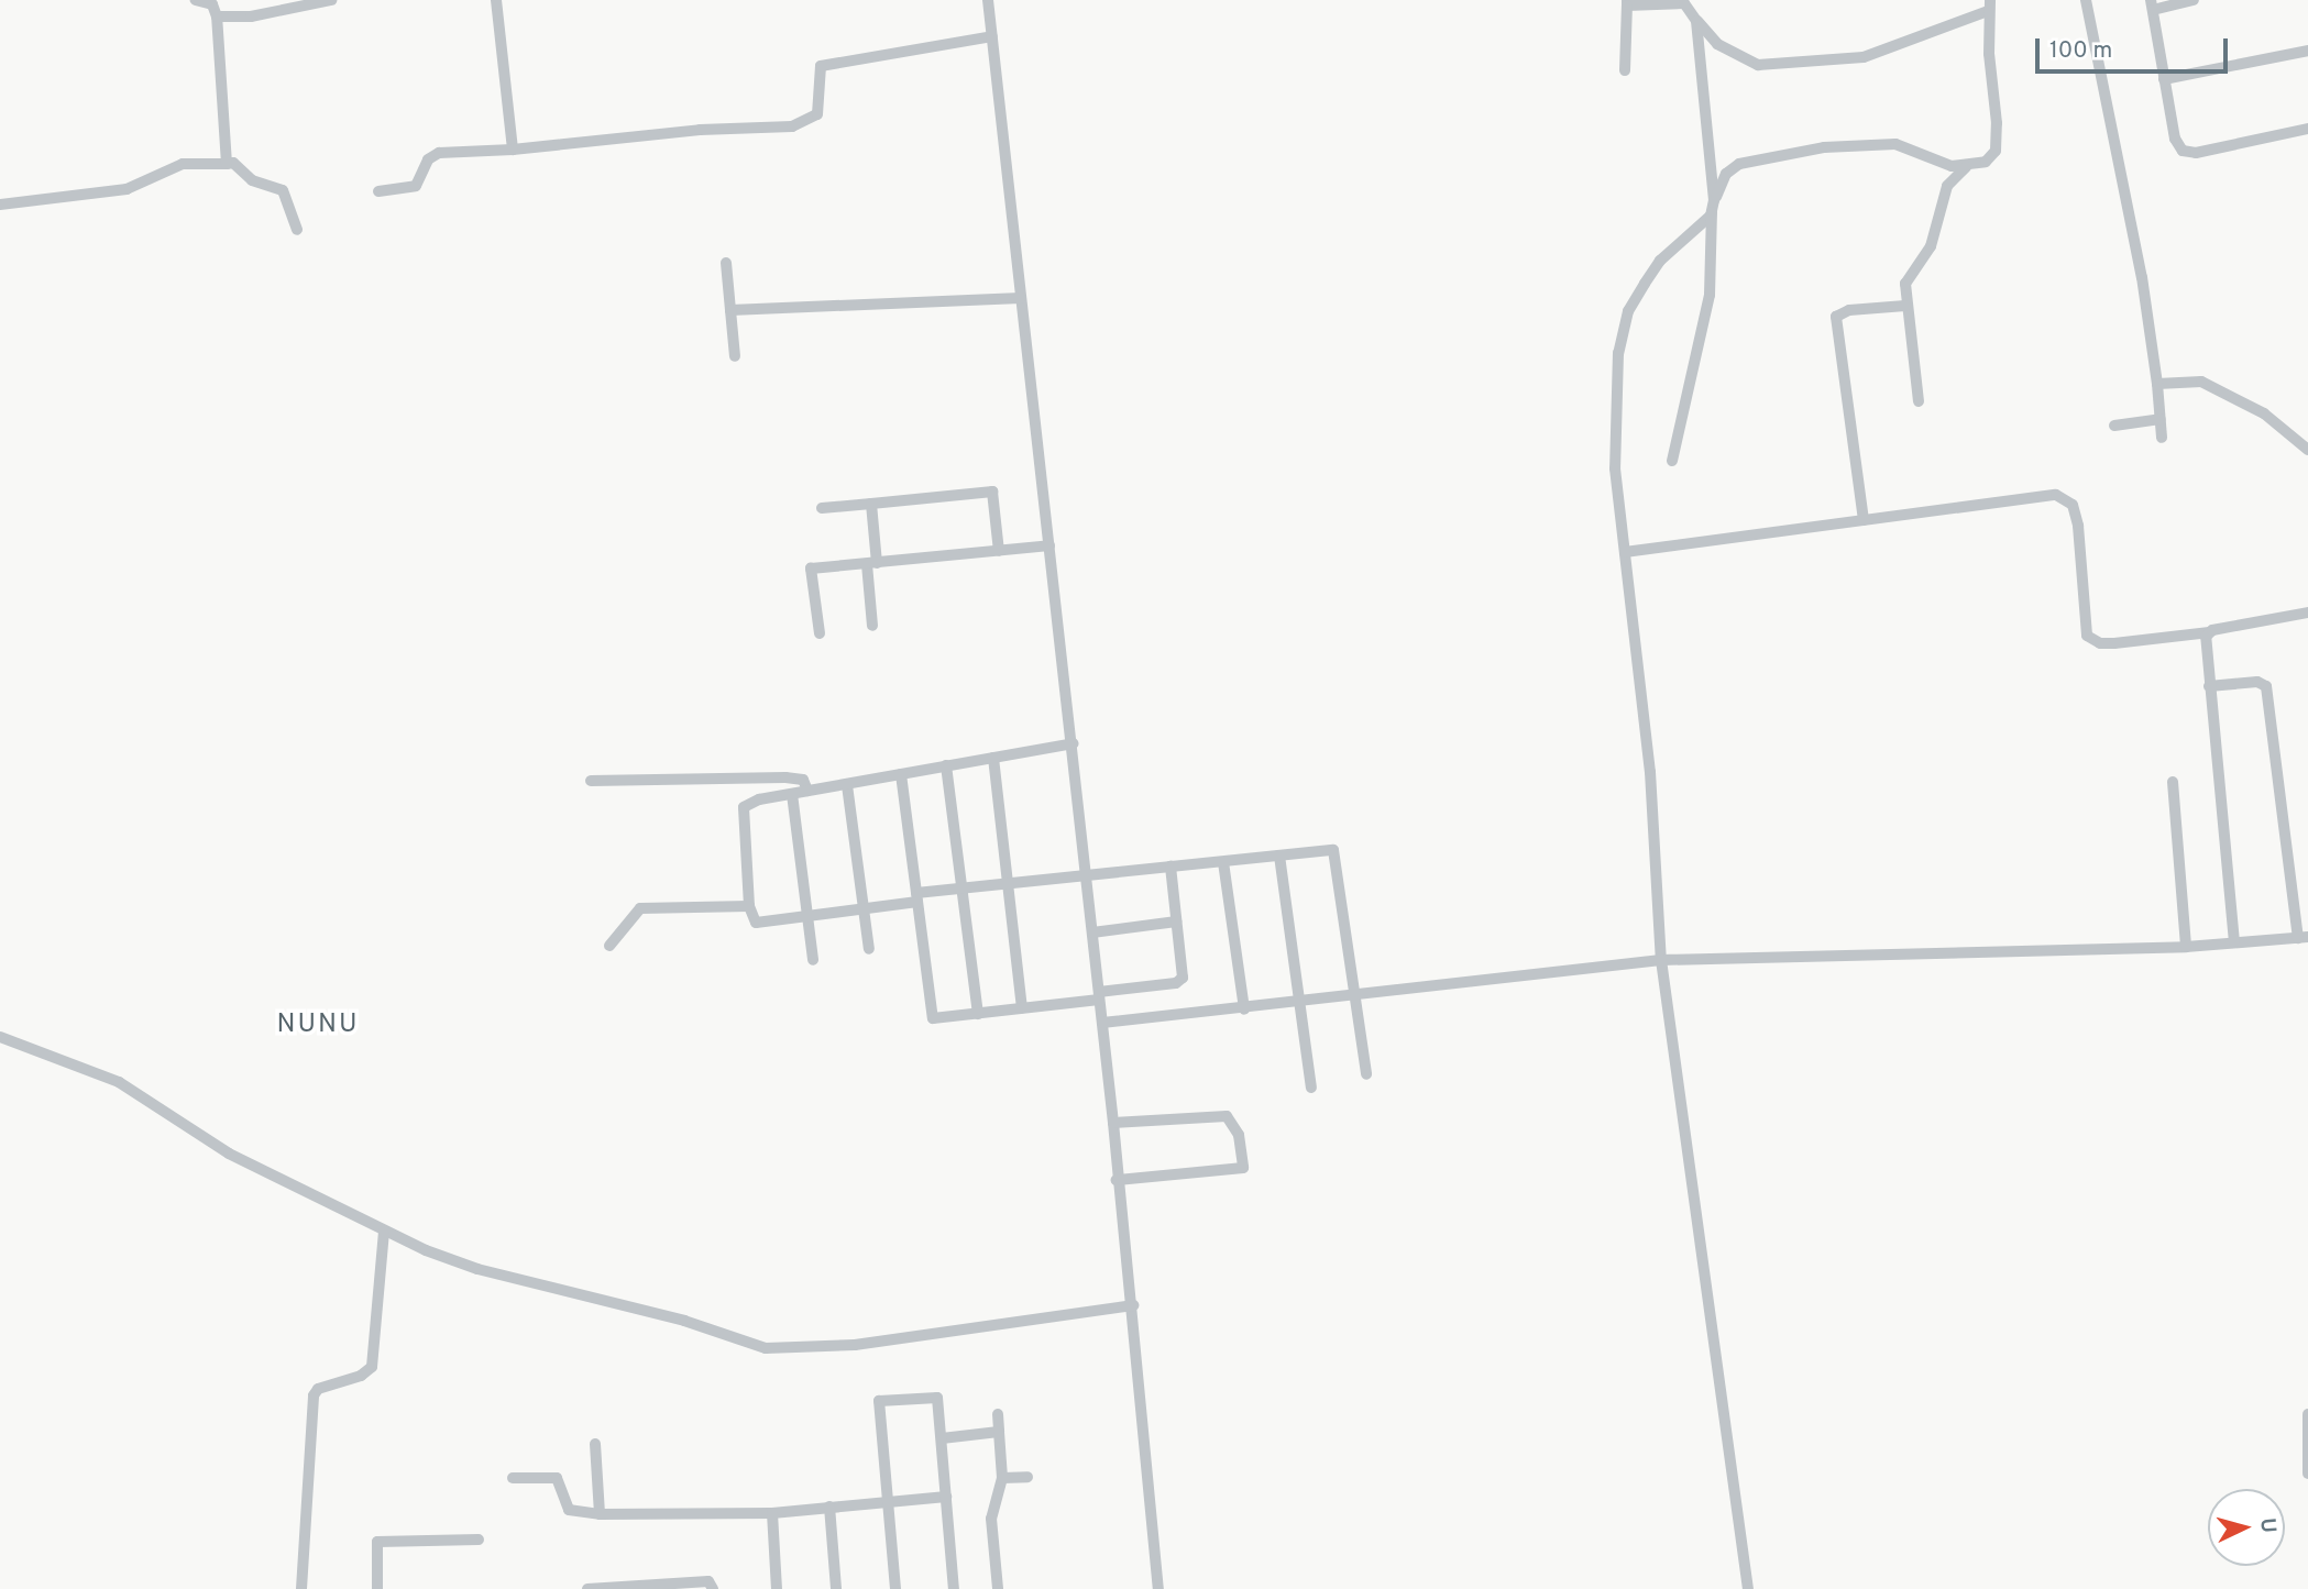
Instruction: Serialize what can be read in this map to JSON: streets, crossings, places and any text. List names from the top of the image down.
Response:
{
  "districts": ["NUNU"],
  "scale_bar": "100 m",
  "north": "right"
}
